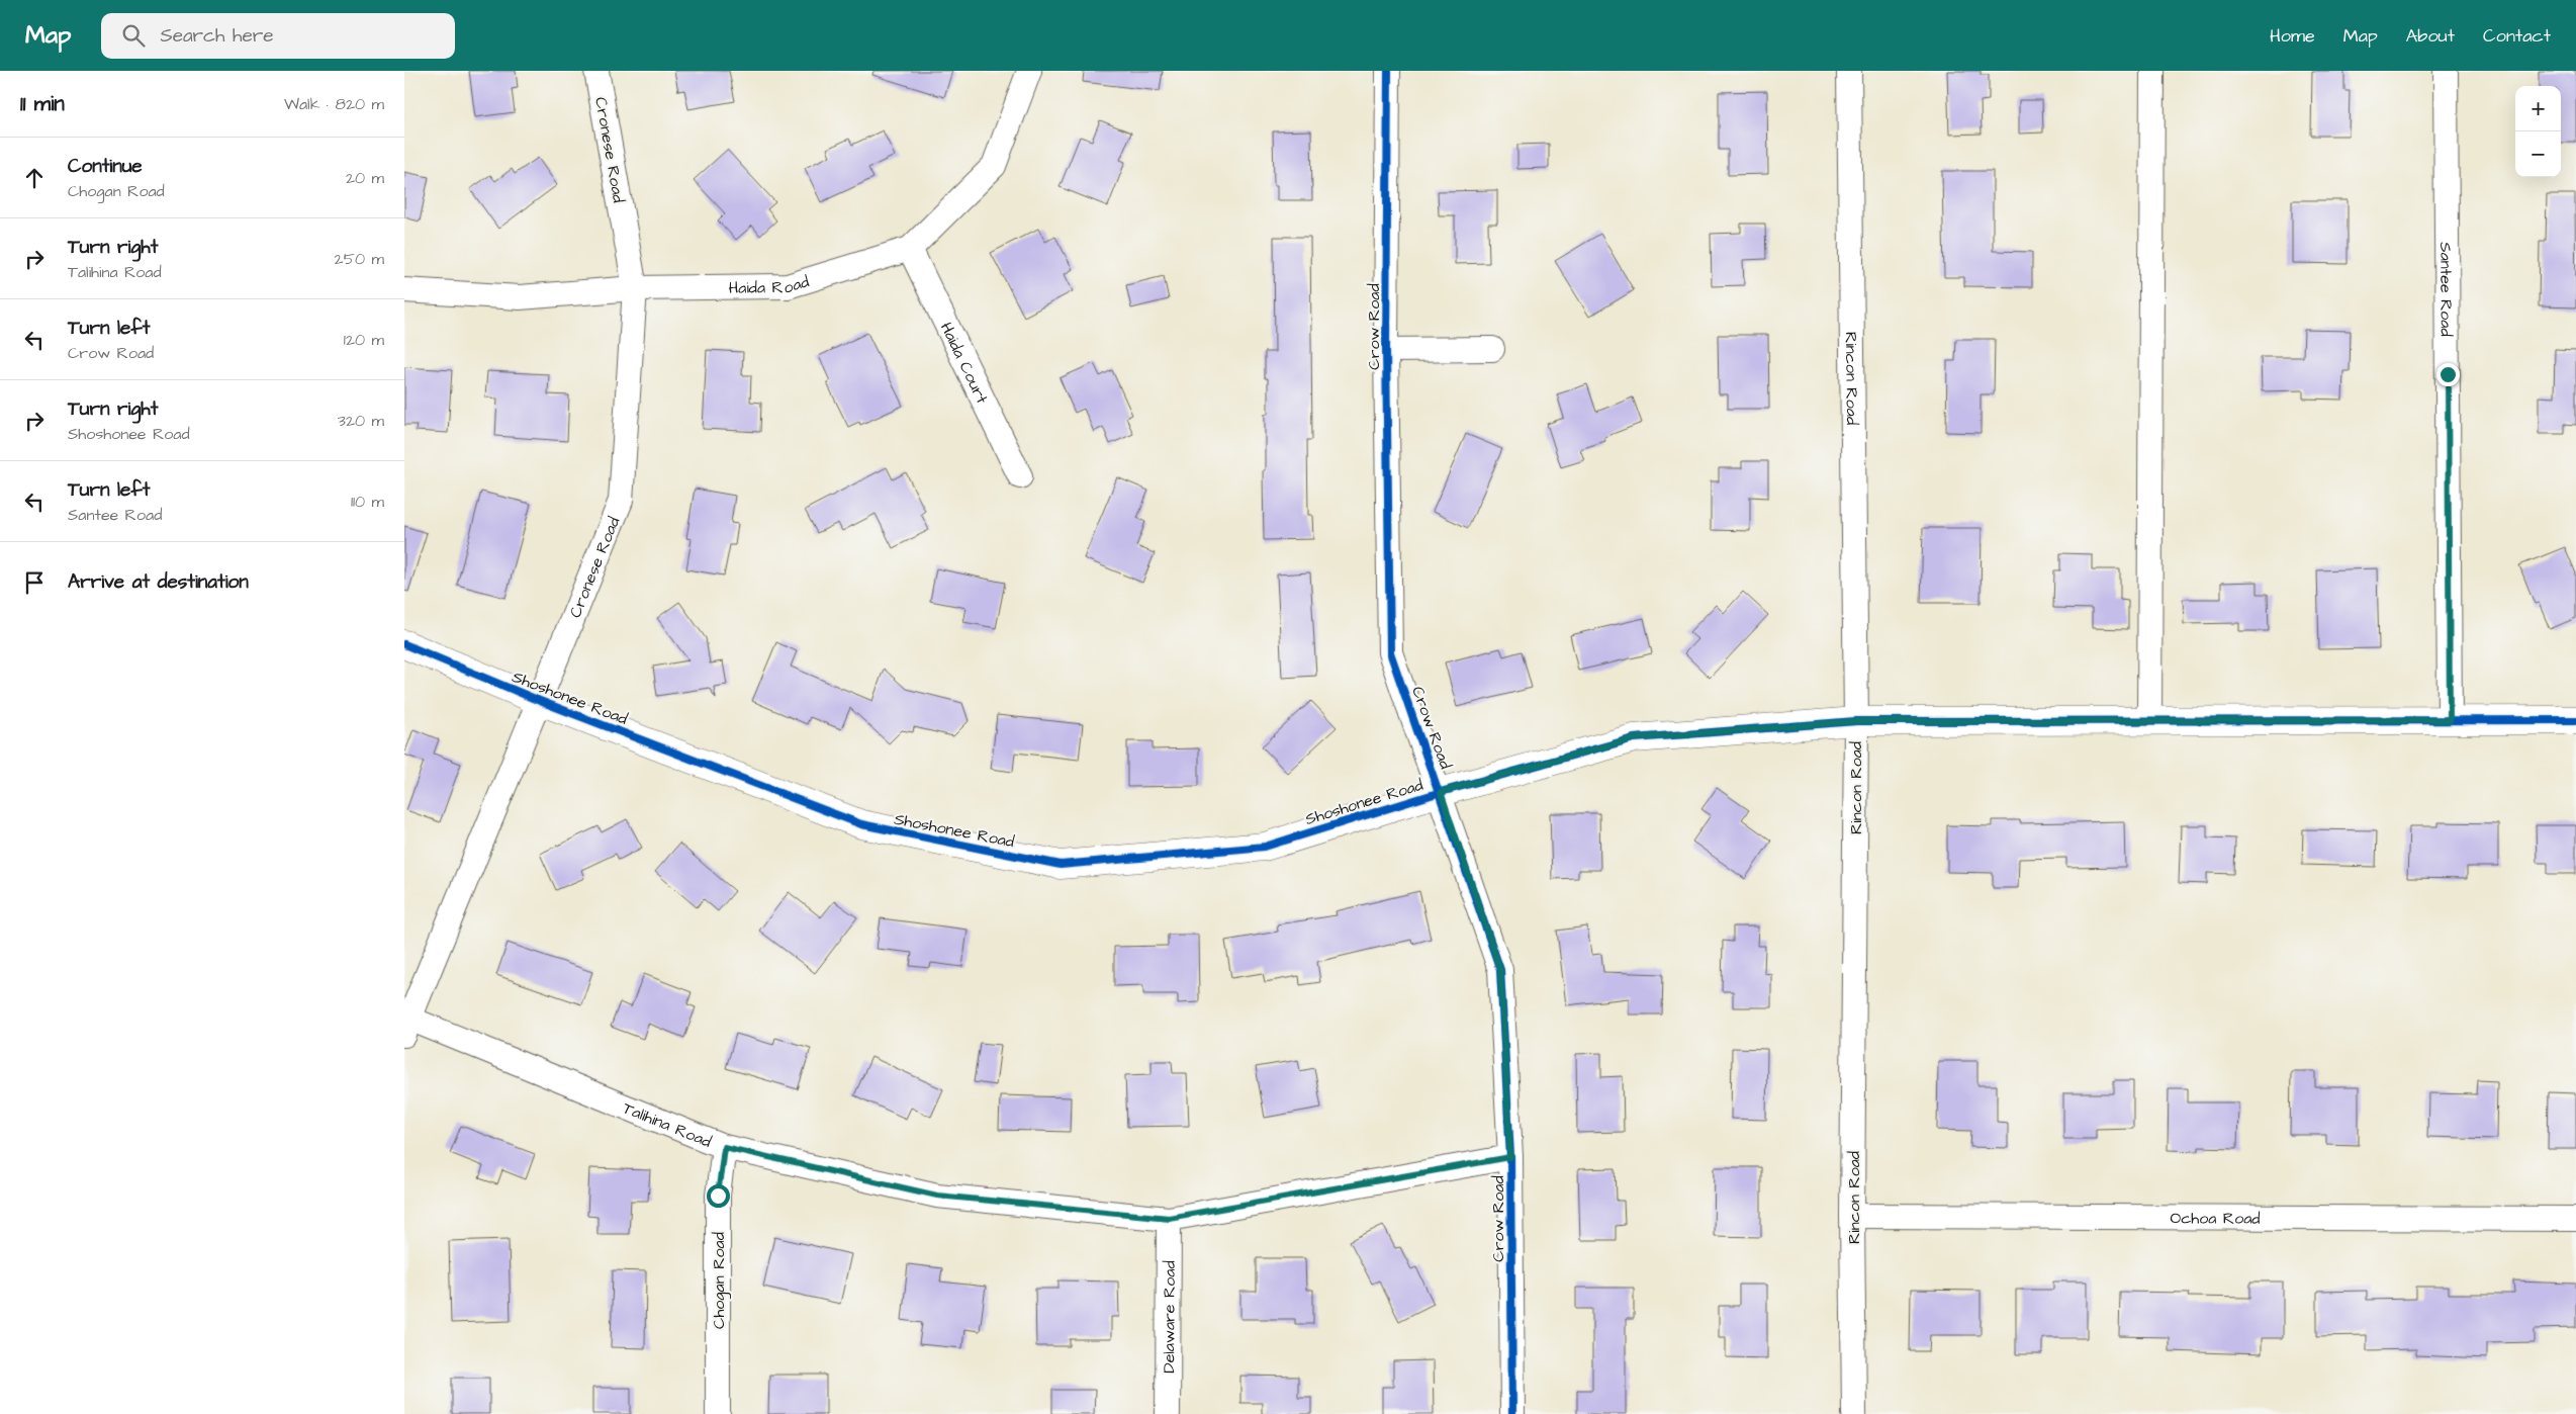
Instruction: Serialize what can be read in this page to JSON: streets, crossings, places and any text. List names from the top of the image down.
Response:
{
  "streets": {
    "street": [
      "Cronese Road",
      "Haida Road",
      "Santee Road",
      "Crow Road",
      "Haida Court",
      "Rincon Road",
      "Shoshonee Road",
      "Talihina Road",
      "Ochoa Road",
      "Chogan Road",
      "Delaware Road"
    ]
  },
  "crossings": [
    ["Cronese Road", "Haida Road"],
    ["Cronese Road", "Shoshonee Road"],
    ["Cronese Road", "Talihina Road"],
    ["Haida Road", "Haida Court"],
    ["Santee Road", "Shoshonee Road"],
    ["Crow Road", "Shoshonee Road"],
    ["Crow Road", "Talihina Road"],
    ["Rincon Road", "Shoshonee Road"],
    ["Rincon Road", "Ochoa Road"],
    ["Talihina Road", "Chogan Road"],
    ["Talihina Road", "Delaware Road"]
  ],
  "page": {
    "header": "Map",
    "search": "Search here",
    "nav": [
      "Home",
      "Map",
      "About",
      "Contact"
    ],
    "heading": ["11 min", "Walk · 820 m"],
    "map_buttons": ["+", "−"],
    "list": [
      ["Continue", "Chogan Road", "20 m"],
      ["Turn right", "Talihina Road", "250 m"],
      ["Turn left", "Crow Road", "120 m"],
      ["Turn right", "Shoshonee Road", "320 m"],
      ["Turn left", "Santee Road", "110 m"],
      "Arrive at destination"
    ]
  }
}
